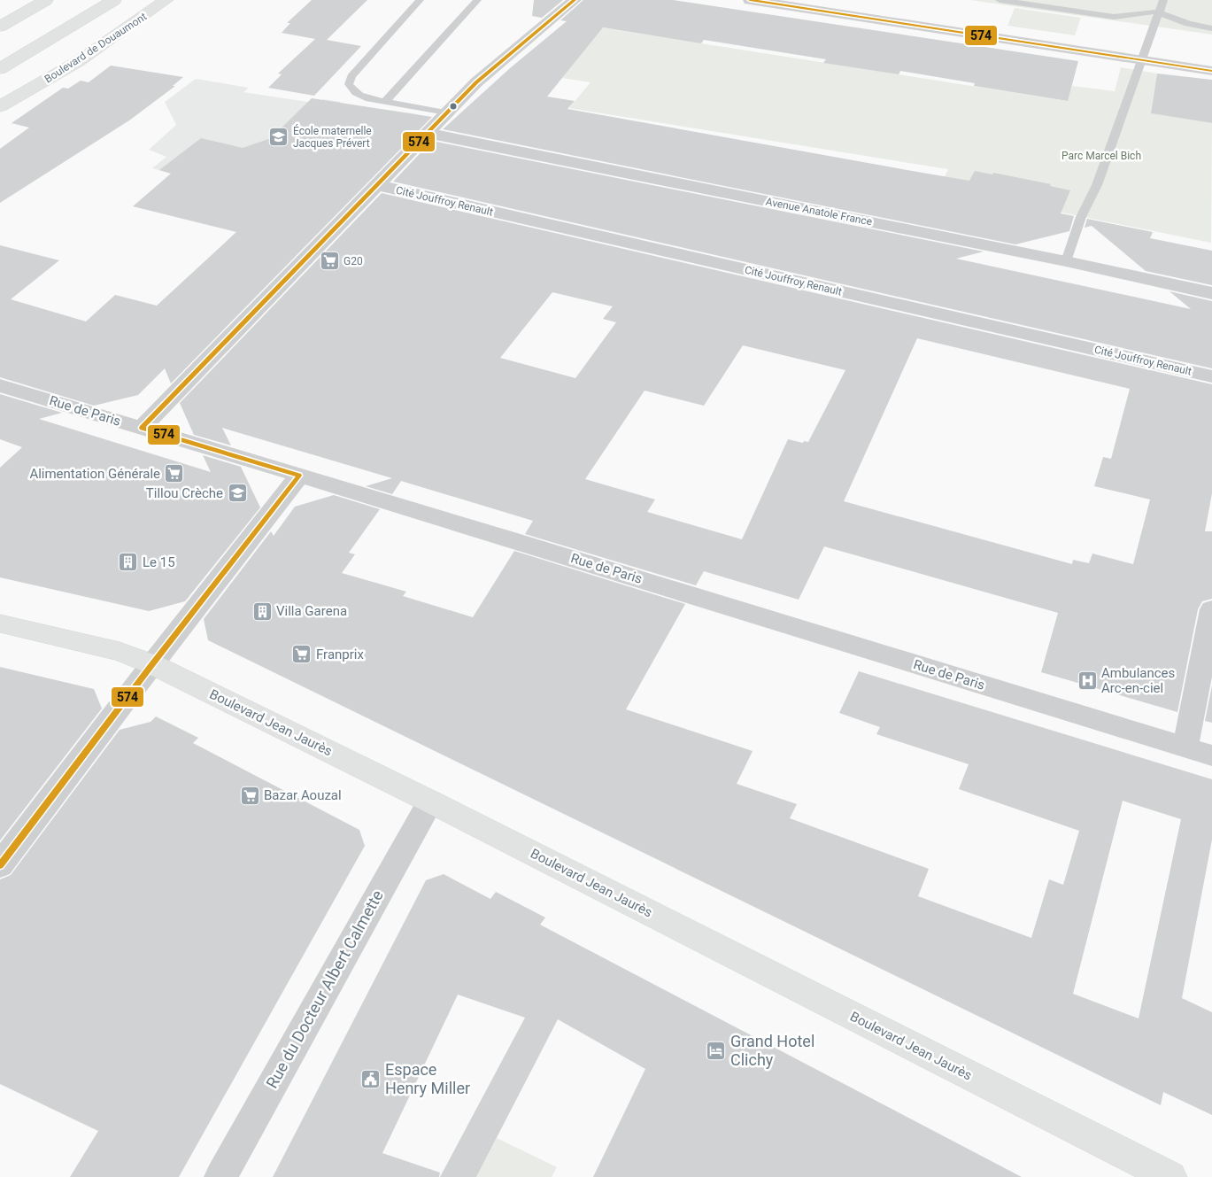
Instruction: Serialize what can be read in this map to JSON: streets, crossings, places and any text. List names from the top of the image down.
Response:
{
  "streets": {
    "main road": ["Boulevard de Douaumont", "Boulevard Jean Jaurès"],
    "street": [
      "Cité Jouffroy Renault",
      "Avenue Anatole France",
      "Rue de Paris",
      "Rue du Docteur Albert Calmette"
    ]
  },
  "crossings": [
    ["Boulevard Jean Jaurès", "Rue du Docteur Albert Calmette"]
  ],
  "parks": ["Parc Marcel Bich"],
  "places": {
    "school or university": ["École maternelle Jacques Prévert", "Tillou Crèche"],
    "supermarket": [
      "G20",
      "Alimentation Générale",
      "Franprix",
      "Bazar Aouzal"
    ],
    "building": ["Le 15", "Villa Garena"],
    "hospital": ["Ambulances Arc-en-ciel"],
    "hotel": ["Grand Hotel Clichy"],
    "public building": ["Espace Henry Miller"]
  },
  "lines": ["transit line 574"]
}
